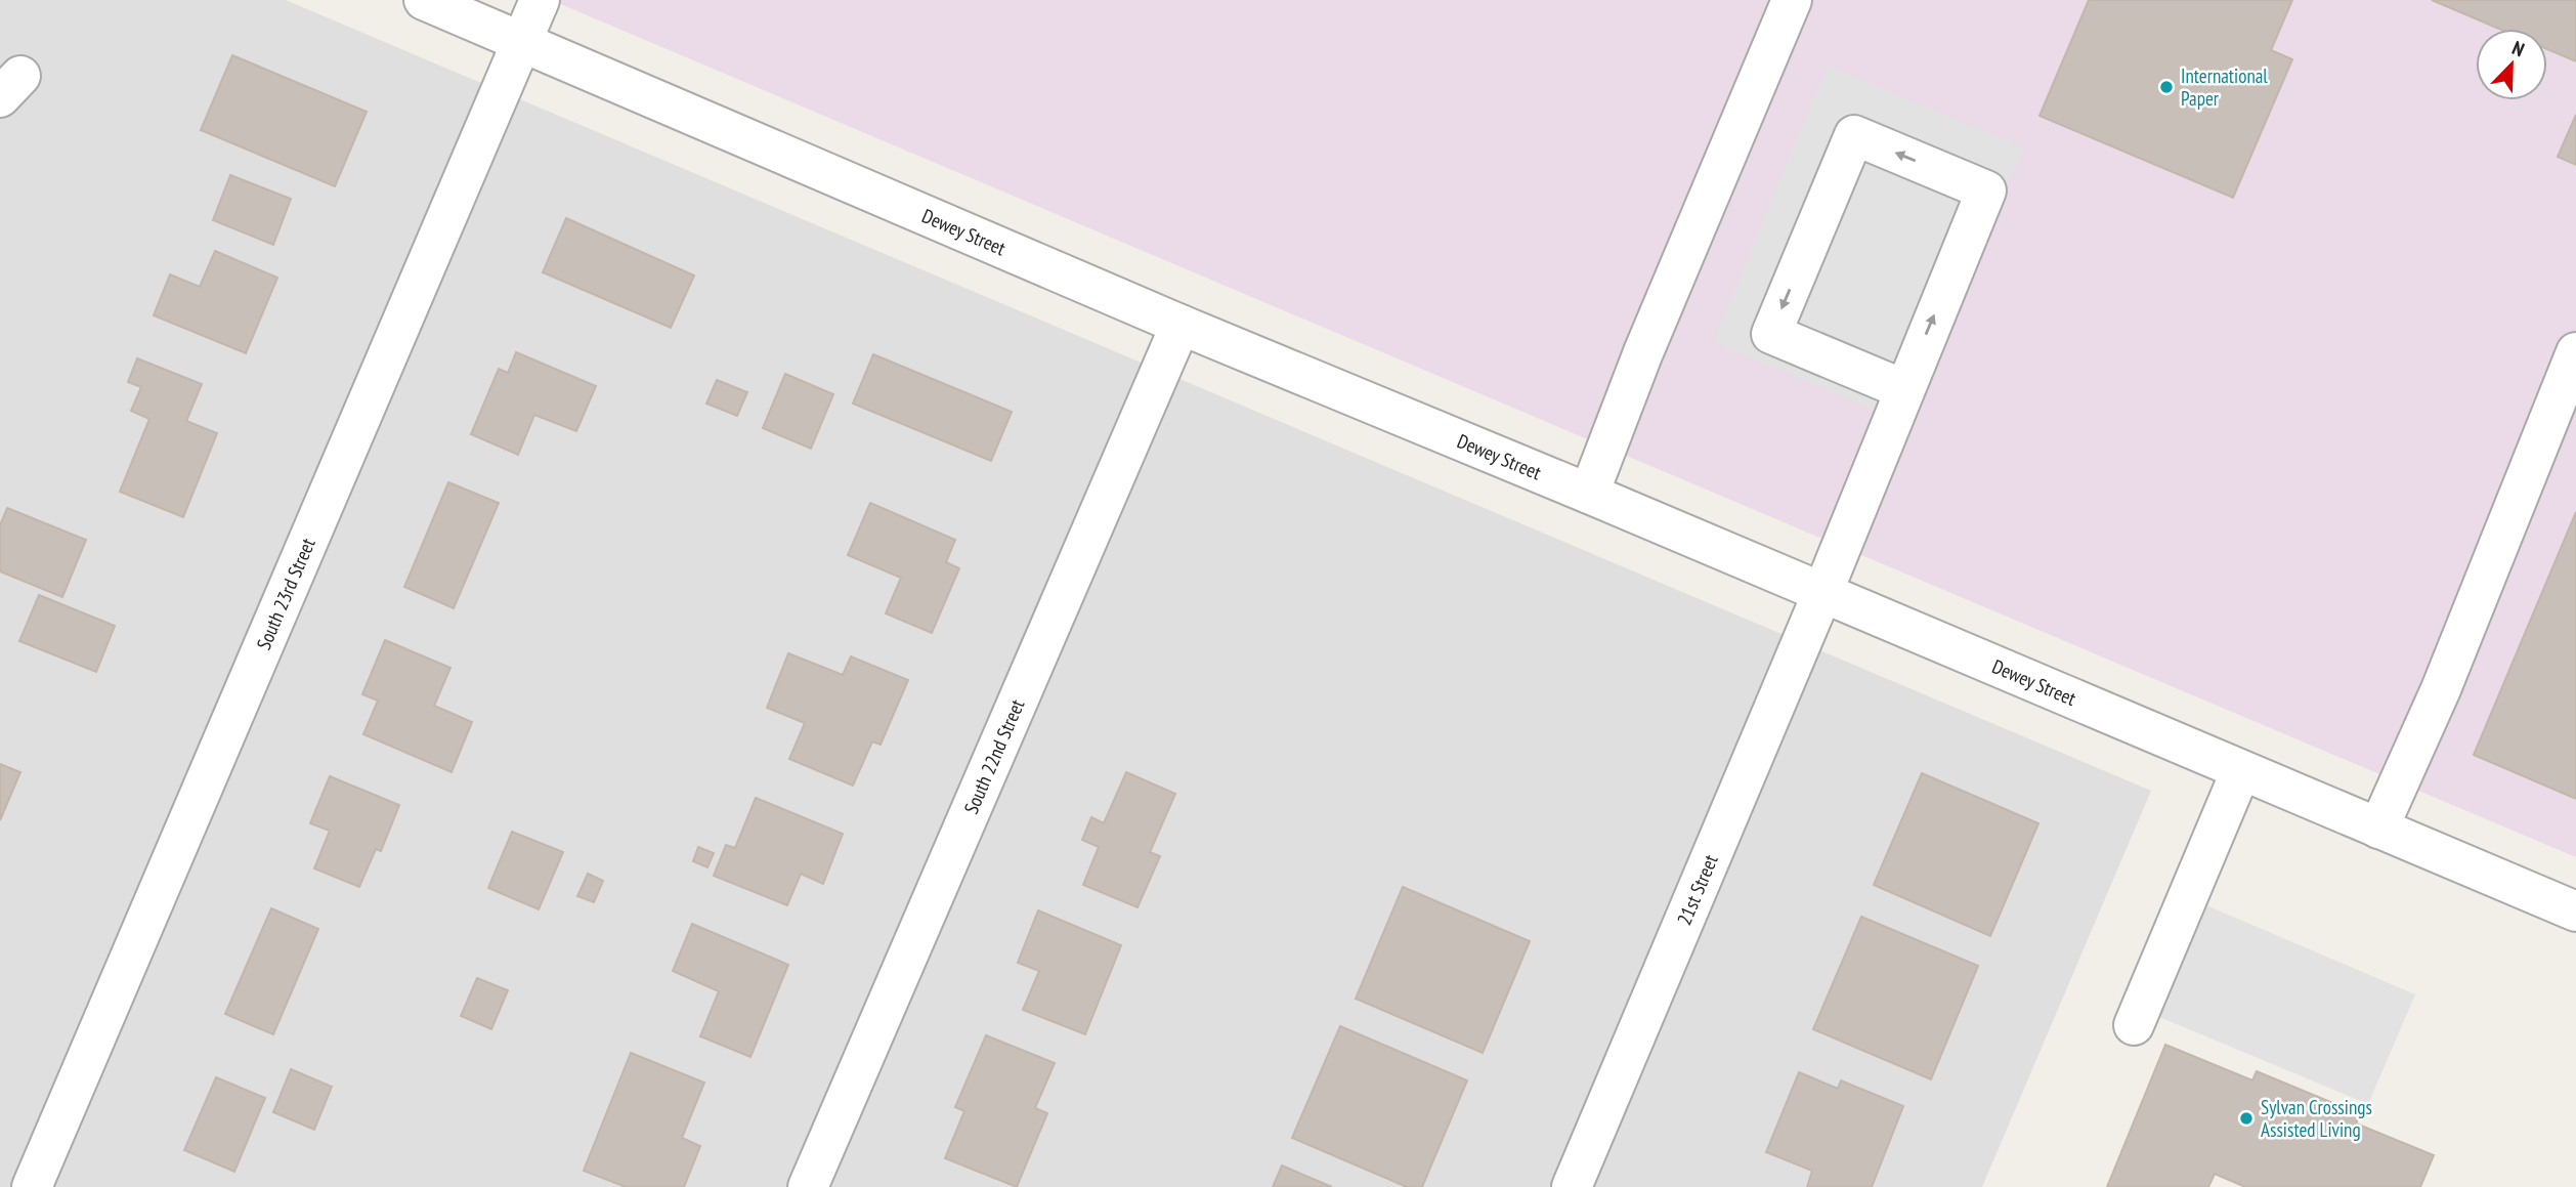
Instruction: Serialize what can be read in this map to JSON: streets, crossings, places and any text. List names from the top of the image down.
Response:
{
  "streets": {
    "street": [
      "Dewey Street",
      "South 23rd Street",
      "South 22nd Street",
      "21st Street"
    ]
  },
  "crossings": [
    ["Dewey Street", "South 23rd Street"],
    ["Dewey Street", "South 22nd Street"],
    ["Dewey Street", "21st Street"]
  ],
  "places": ["International Paper", "Sylvan Crossings Assisted Living"],
  "north": "top right"
}
